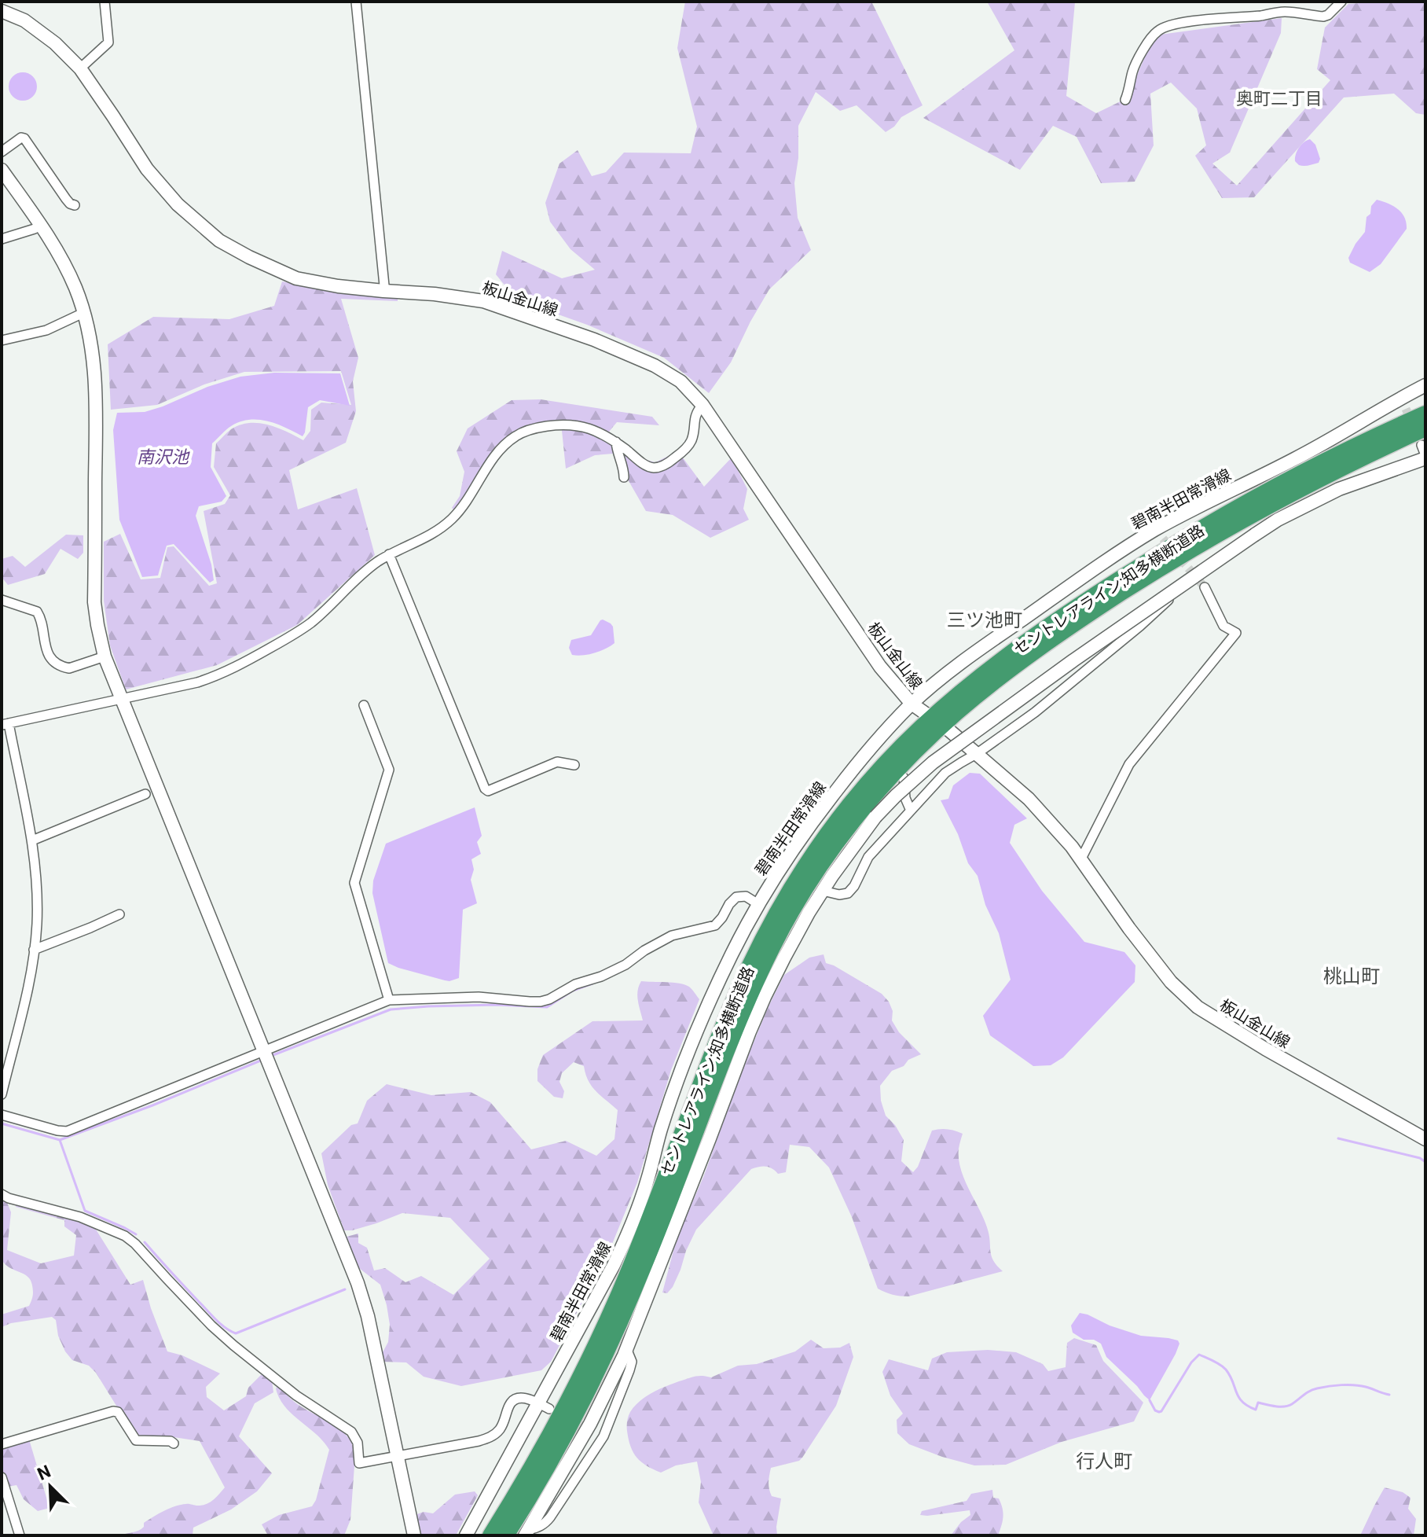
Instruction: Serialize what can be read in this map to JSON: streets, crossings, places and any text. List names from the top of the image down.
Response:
{
  "streets": {
    "highway": ["セントレアライン;知多横断道路"],
    "main road": ["板山金山線", "碧南半田常滑線"]
  },
  "crossings": [
    ["板山金山線", "碧南半田常滑線"]
  ],
  "districts": [
    "奥町二丁目",
    "三ツ池町",
    "桃山町",
    "行人町"
  ],
  "water": ["南沢池"],
  "north": "top left"
}
